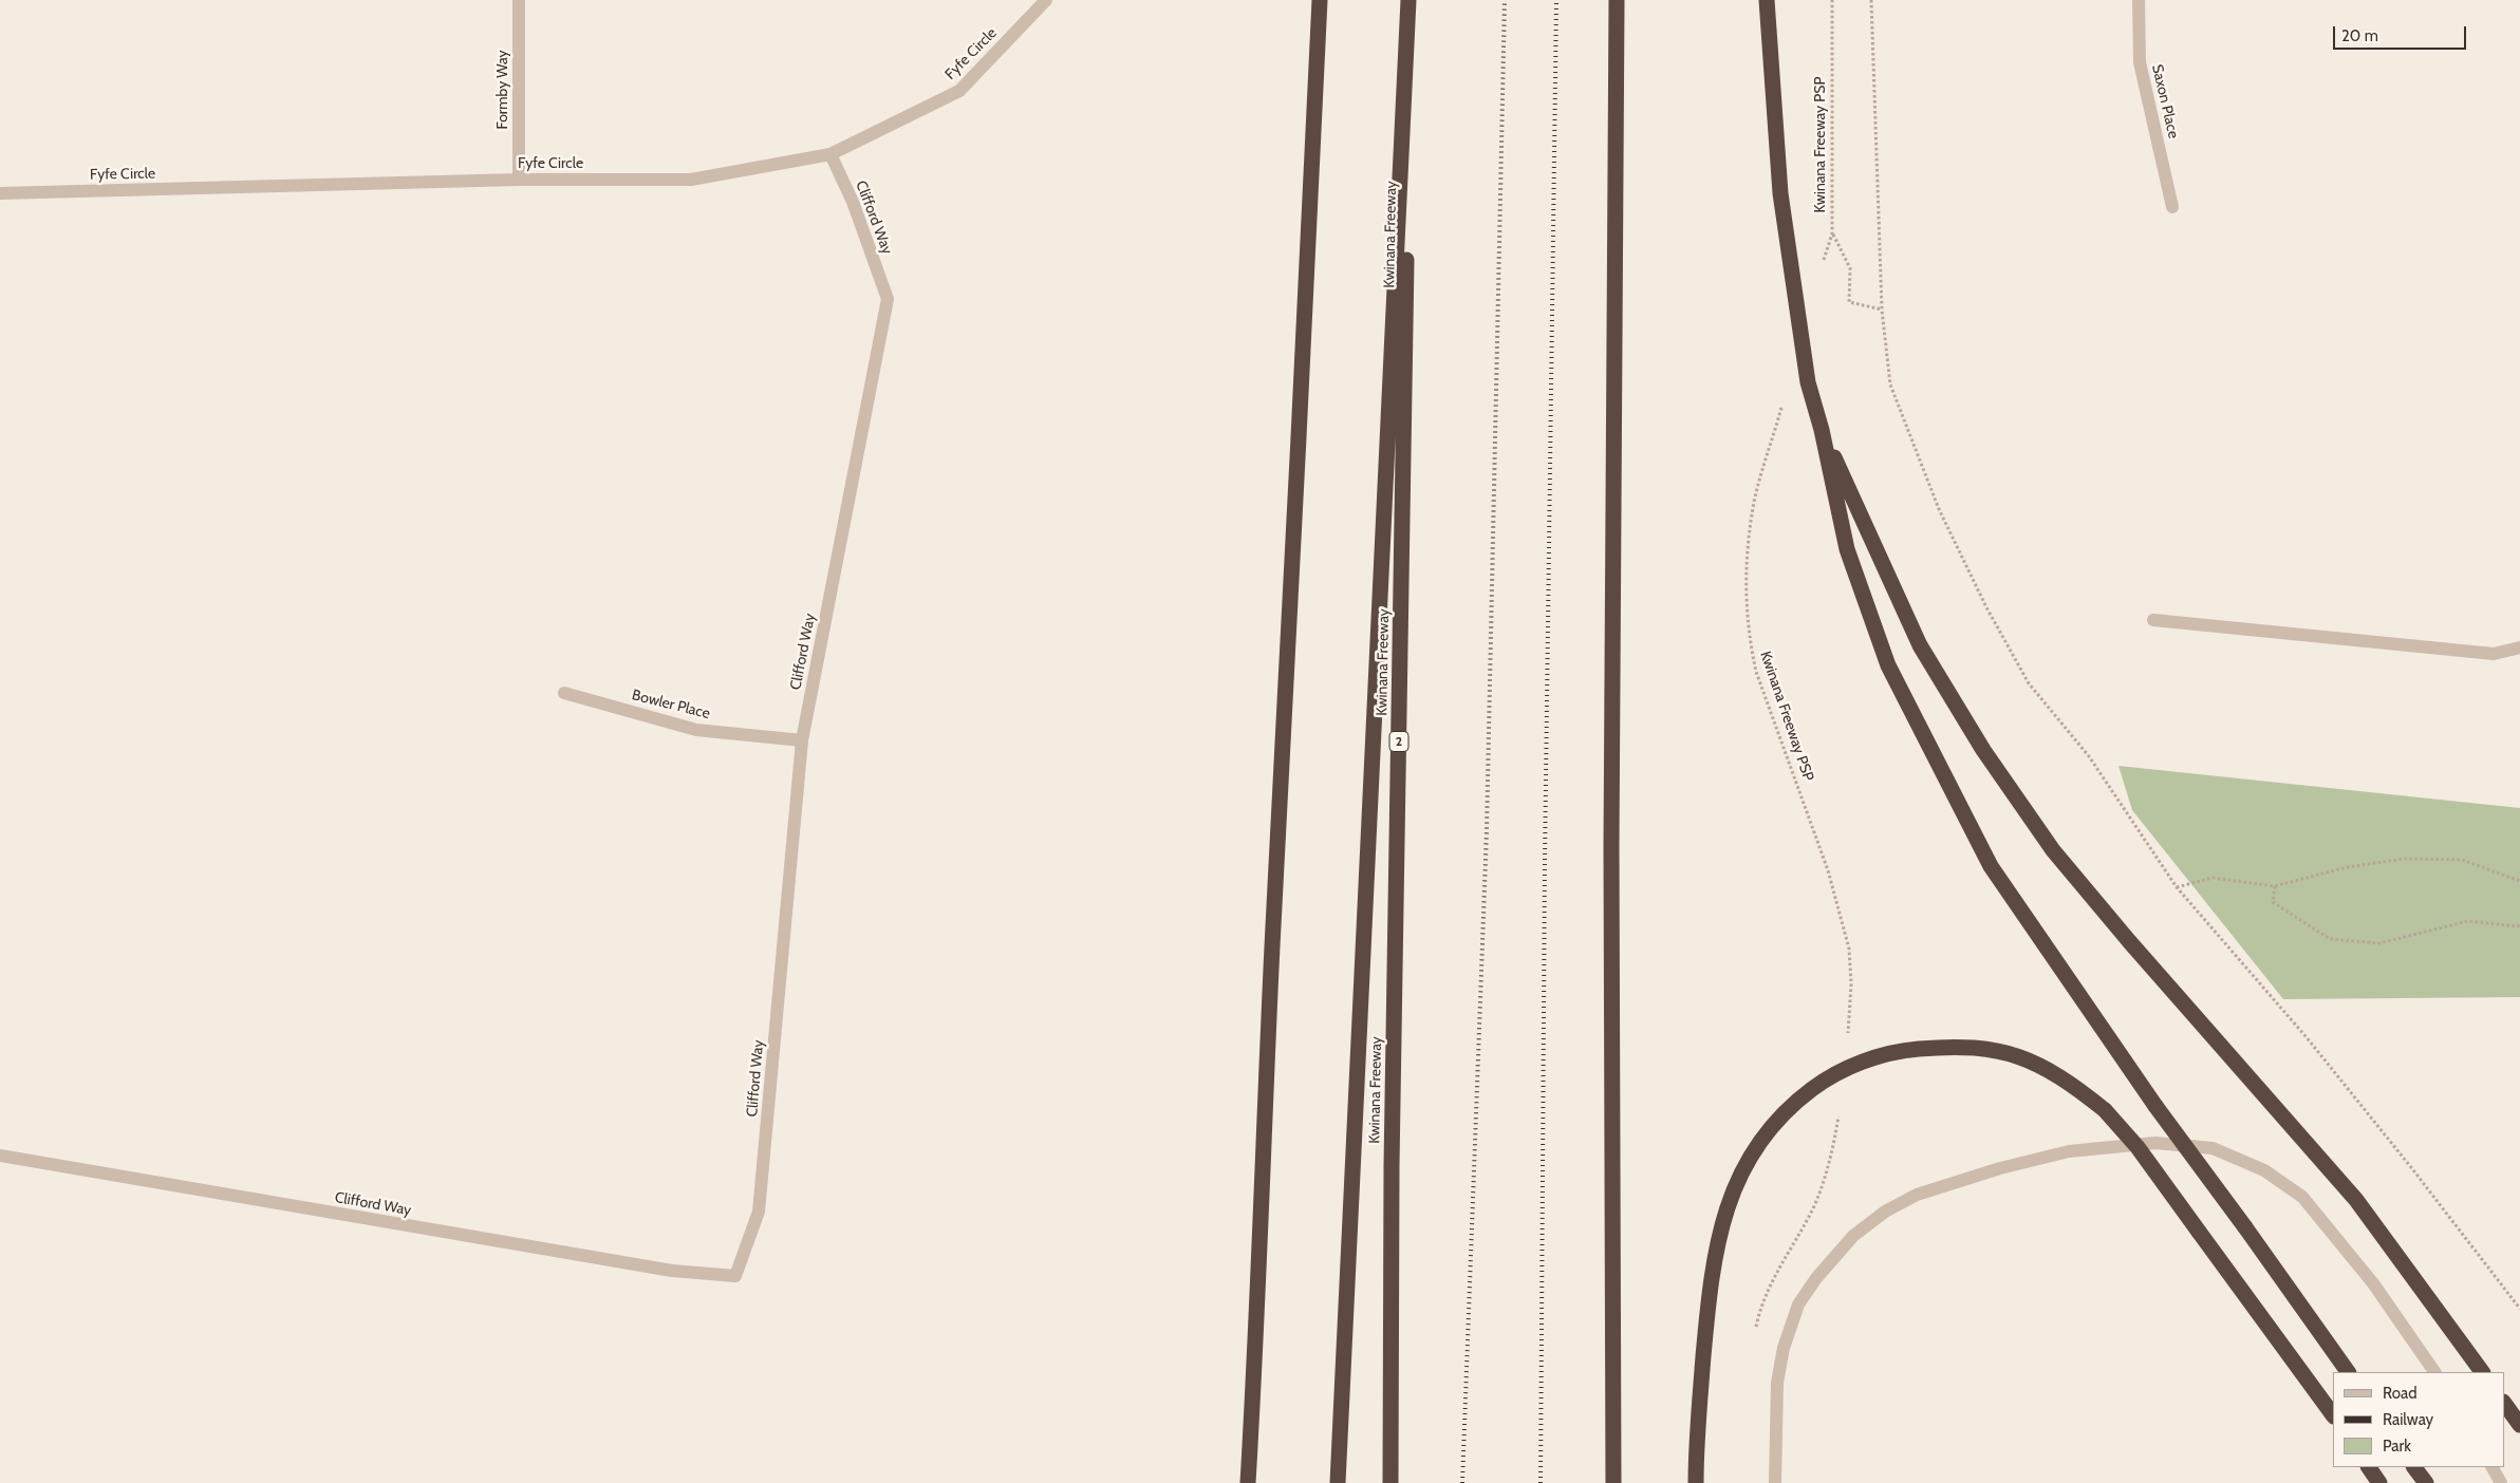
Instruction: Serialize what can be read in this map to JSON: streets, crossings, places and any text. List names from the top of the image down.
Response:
{
  "streets": {
    "highway": ["Kwinana Freeway", "2"],
    "street": [
      "Fyfe Circle",
      "Formby Way",
      "Saxon Place",
      "Clifford Way",
      "Bowler Place"
    ],
    "path": ["Kwinana Freeway PSP"]
  },
  "crossings": [
    ["Fyfe Circle", "Formby Way"],
    ["Fyfe Circle", "Clifford Way"],
    ["Clifford Way", "Bowler Place"]
  ],
  "legend": ["Road", "Railway", "Park"],
  "scale_bar": "20 m"
}
